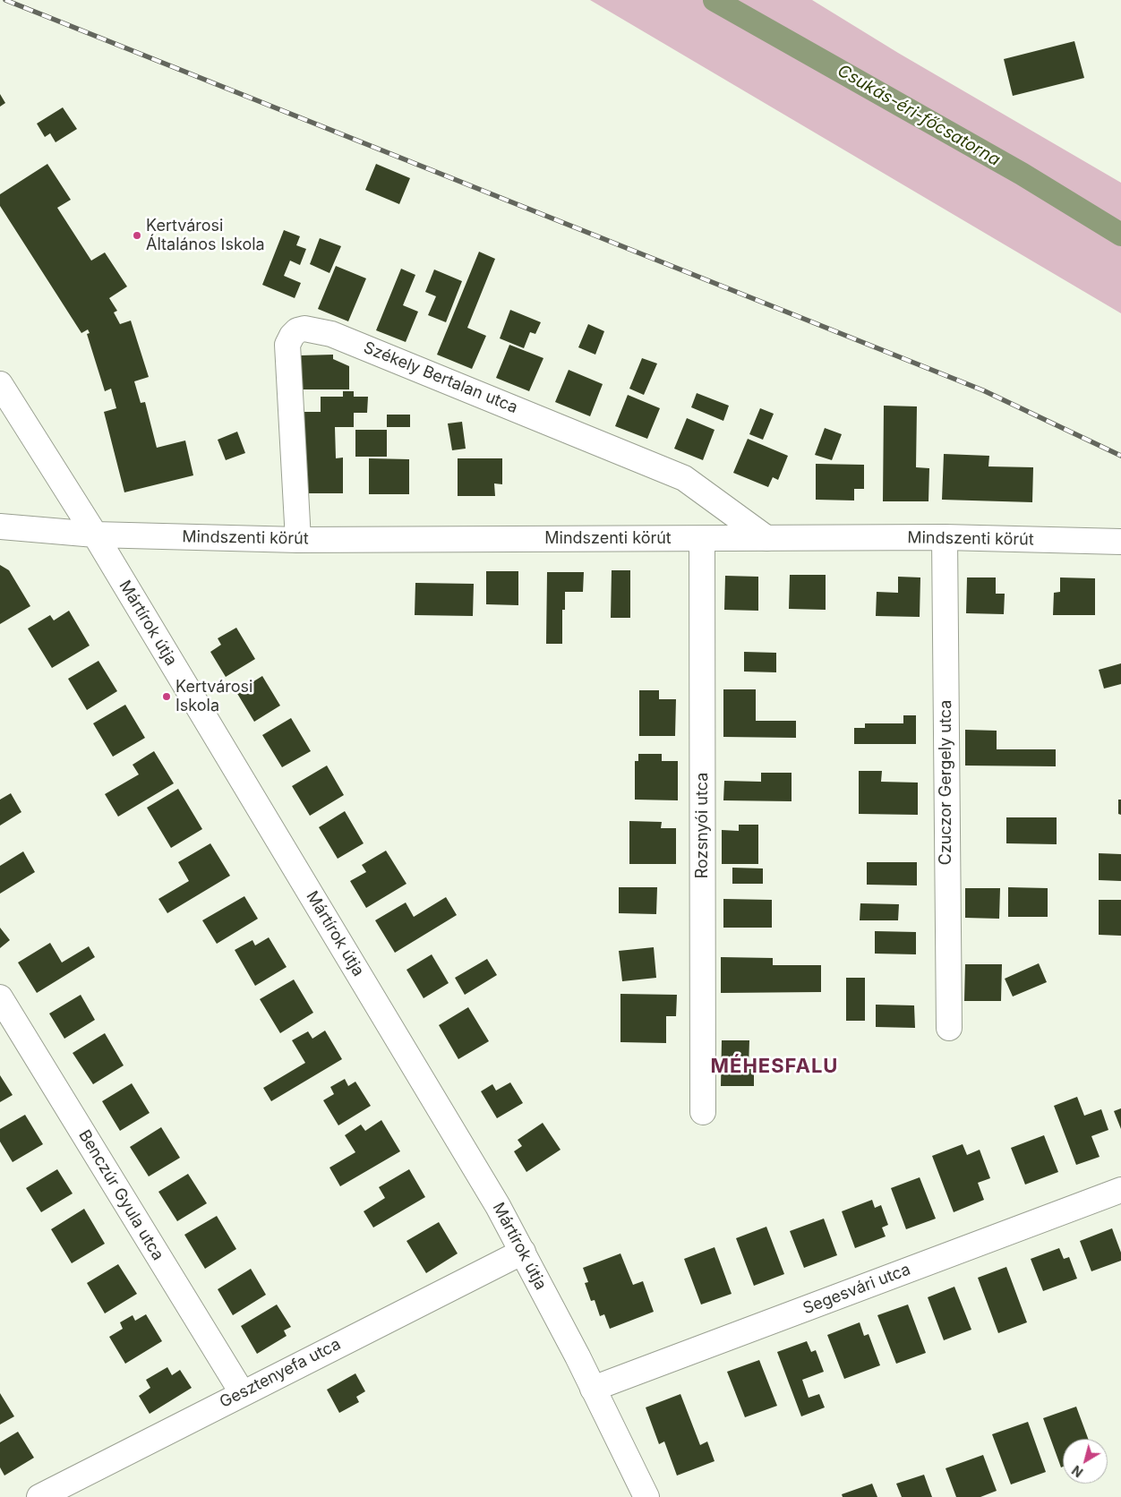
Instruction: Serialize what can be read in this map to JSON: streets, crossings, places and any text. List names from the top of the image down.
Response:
{
  "streets": {
    "street": [
      "Székely Bertalan utca",
      "Mindszenti körút",
      "Mártírok útja",
      "Czuczor Gergely utca",
      "Rozsnyói utca",
      "Benczúr Gyula utca",
      "Segesvári utca",
      "Gesztenyefa utca"
    ]
  },
  "crossings": [
    ["Székely Bertalan utca", "Mindszenti körút"],
    ["Mindszenti körút", "Mártírok útja"],
    ["Mindszenti körút", "Czuczor Gergely utca"],
    ["Mindszenti körút", "Rozsnyói utca"],
    ["Mártírok útja", "Segesvári utca"],
    ["Mártírok útja", "Gesztenyefa utca"],
    ["Benczúr Gyula utca", "Gesztenyefa utca"]
  ],
  "districts": ["MÉHESFALU"],
  "water": ["Csukás-éri-főcsatorna"],
  "places": ["Kertvárosi Általános Iskola", "Kertvárosi Iskola"],
  "north": "bottom left"
}
